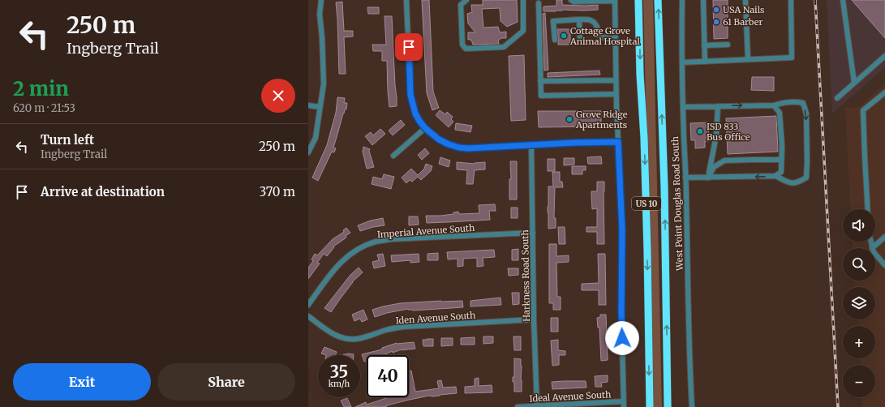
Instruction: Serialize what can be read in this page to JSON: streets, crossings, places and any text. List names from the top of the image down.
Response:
{
  "streets": {
    "highway": ["US 10"],
    "street": [
      "West Point Douglas Road South",
      "Imperial Avenue South",
      "Harkness Road South",
      "Iden Avenue South",
      "Ideal Avenue South"
    ]
  },
  "crossings": [
    ["Imperial Avenue South", "Harkness Road South"],
    ["Harkness Road South", "Iden Avenue South"],
    ["Harkness Road South", "Ideal Avenue South"]
  ],
  "places": [
    "USA Nails",
    "61 Barber",
    "Cottage Grove Animal Hospital",
    "Grove Ridge Apartments",
    "ISD 833 Bus Office"
  ],
  "page": {
    "turn": ["250 m", "Ingberg Trail"],
    "heading": ["2 min", "620 m · 21:53"],
    "list": [
      {
        "name": "Turn left",
        "note": "Ingberg Trail",
        "value": "250 m"
      },
      {
        "name": "Arrive at destination",
        "value": "370 m"
      }
    ],
    "map_buttons": ["+", "−"],
    "speed": "35 km/h",
    "limit": "40",
    "buttons": ["Exit", "Share"]
  }
}
